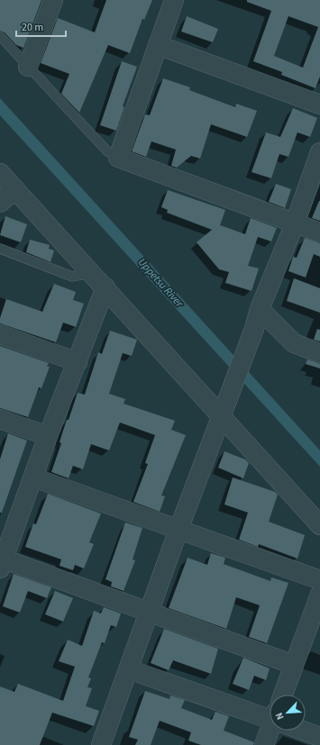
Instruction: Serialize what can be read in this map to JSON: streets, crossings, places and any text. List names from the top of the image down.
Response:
{
  "water": ["Uppetsu River"],
  "scale_bar": "20 m",
  "north": "bottom left"
}
